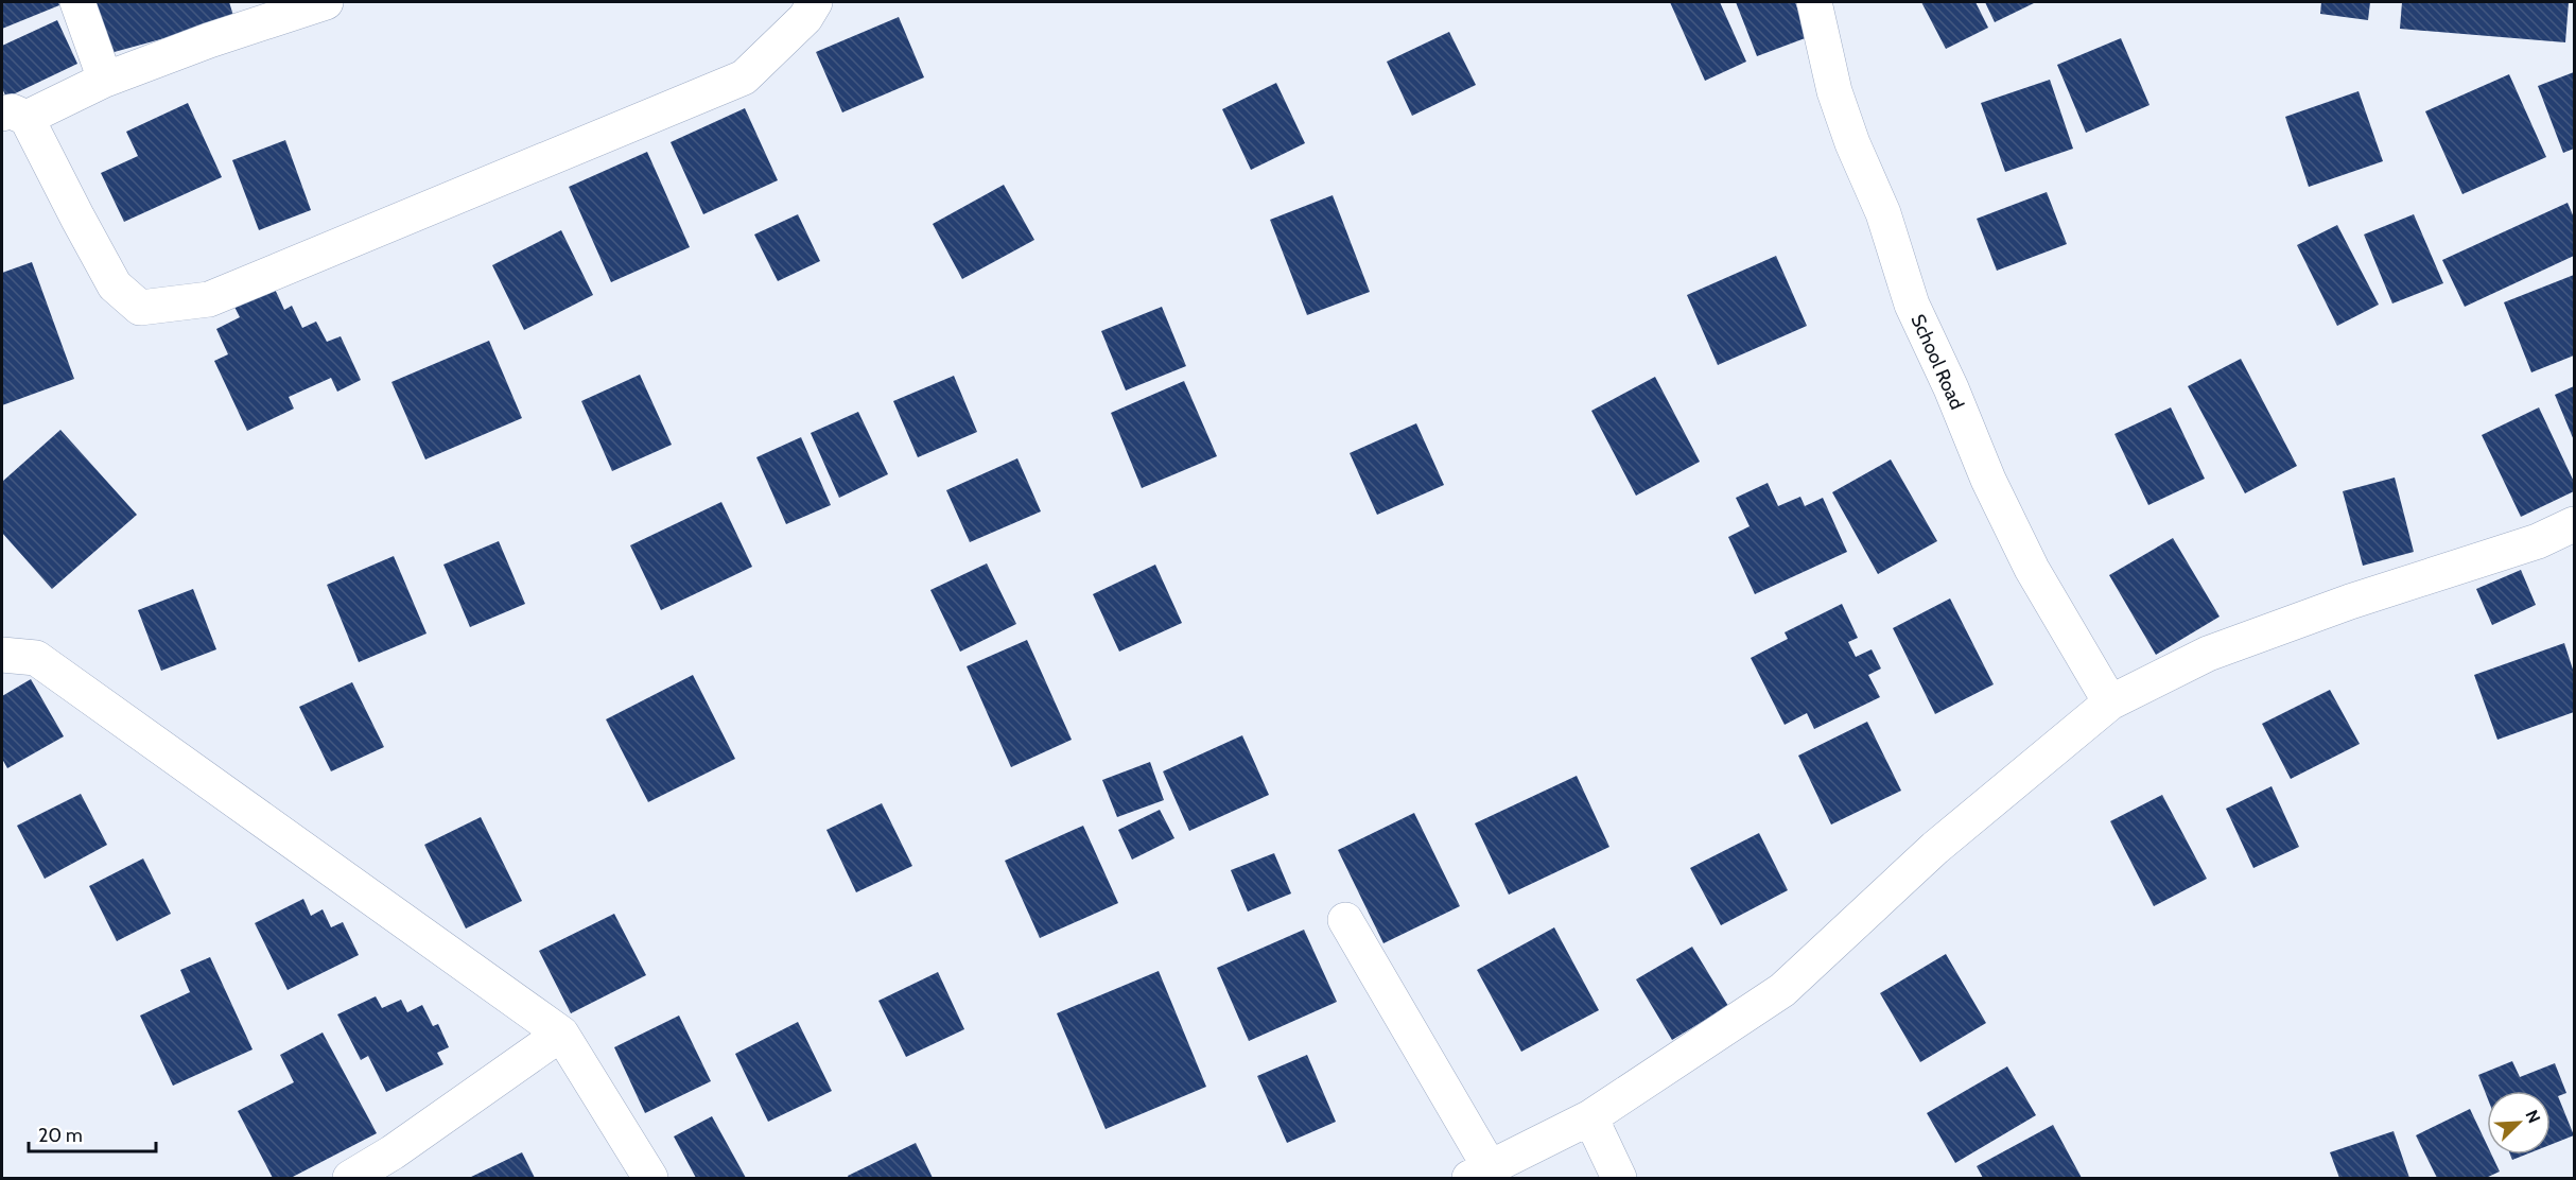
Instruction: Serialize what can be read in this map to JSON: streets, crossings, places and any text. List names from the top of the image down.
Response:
{
  "streets": {
    "street": ["School Road"]
  },
  "scale_bar": "20 m",
  "north": "top right"
}
